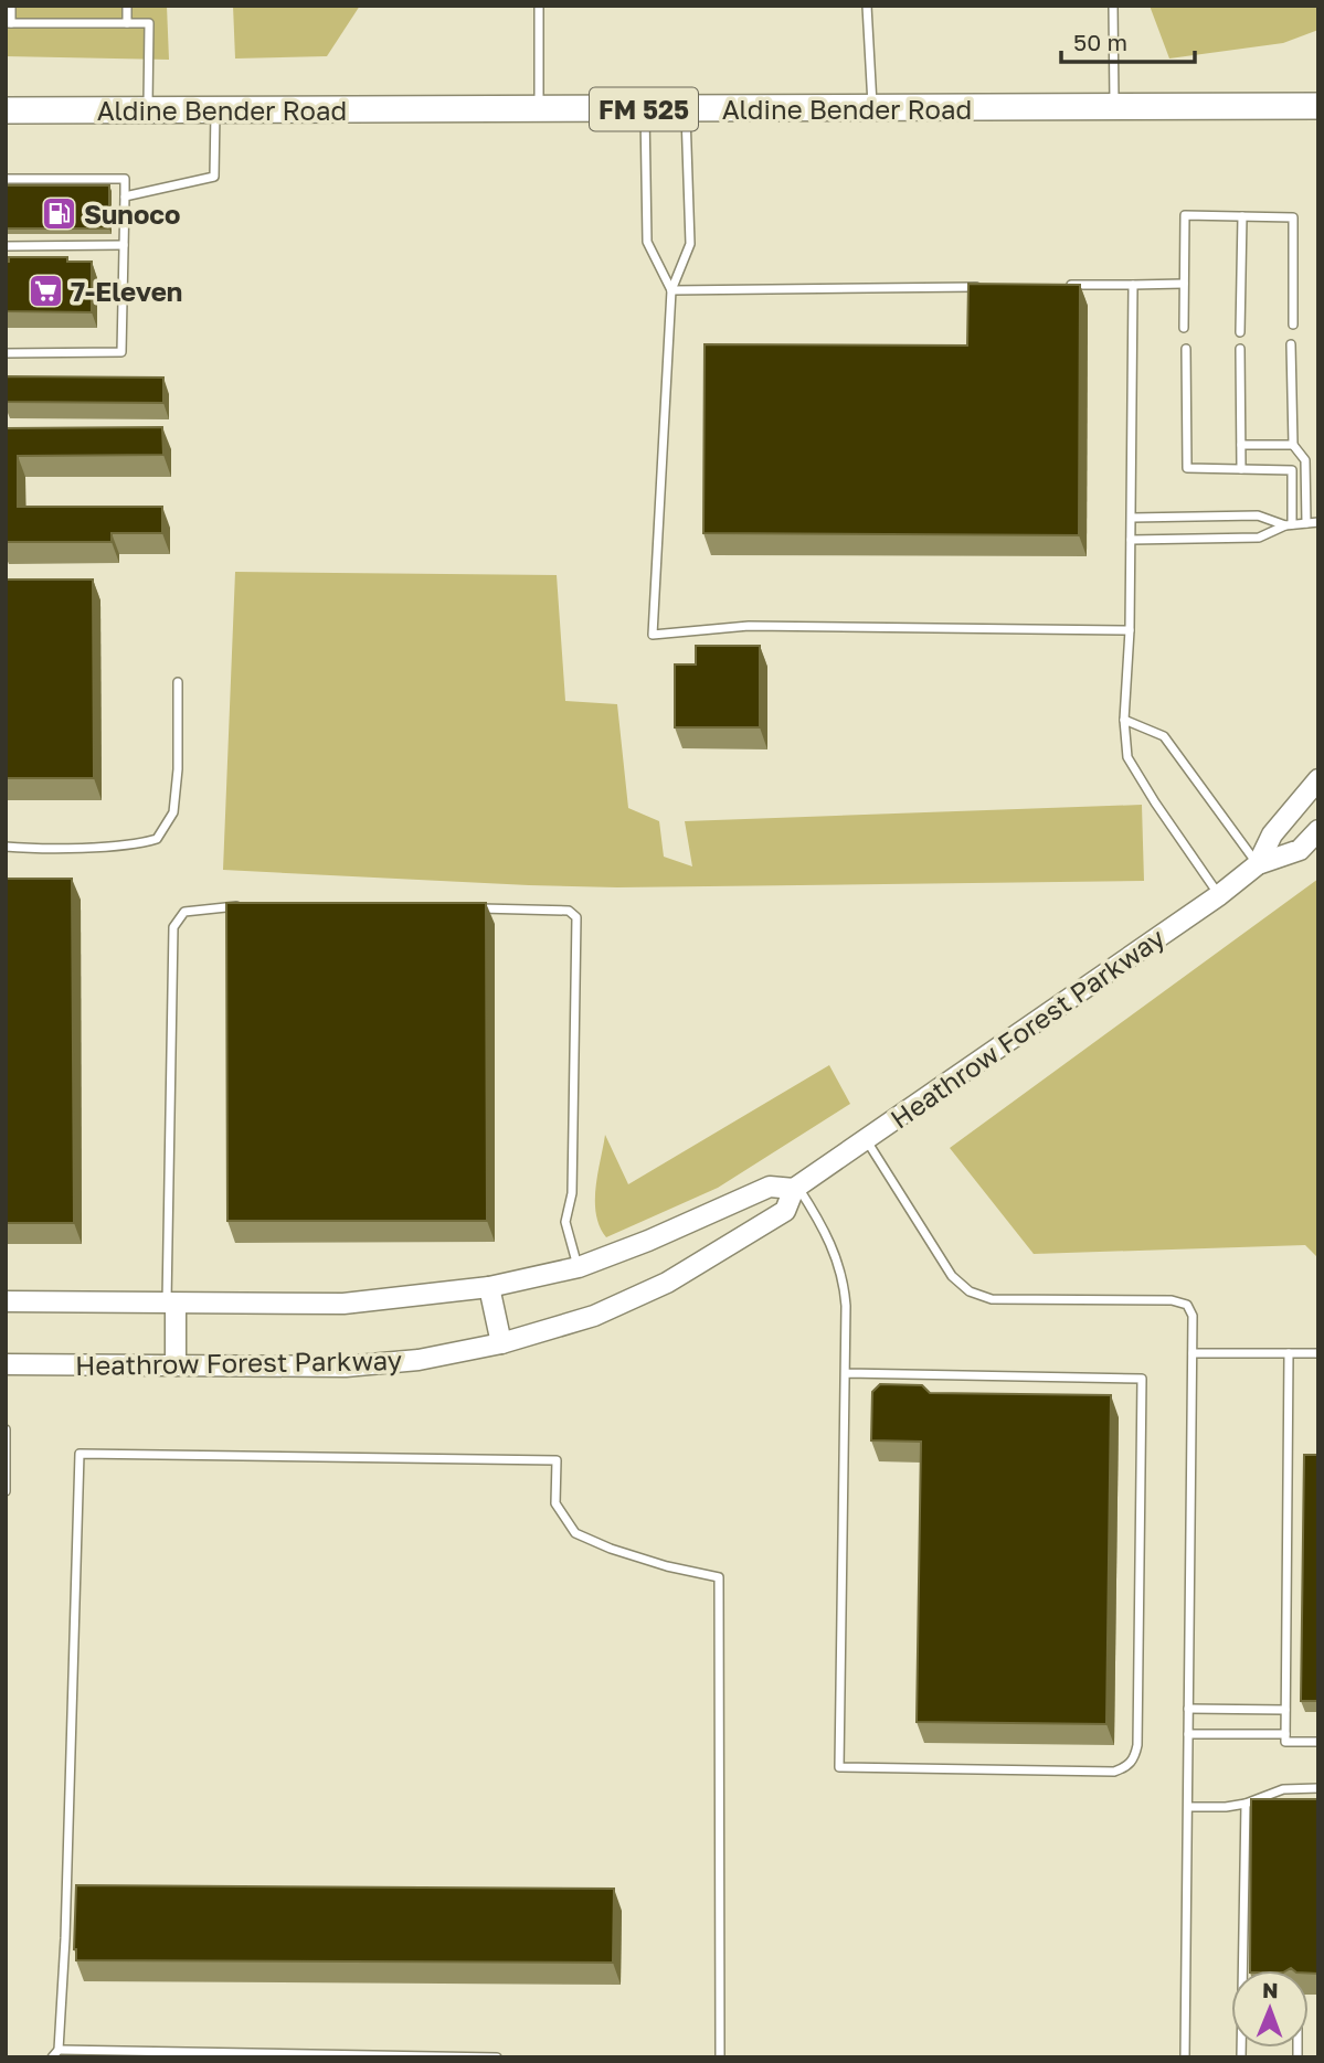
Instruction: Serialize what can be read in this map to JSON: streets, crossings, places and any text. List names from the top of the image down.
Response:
{
  "streets": {
    "main road": ["Aldine Bender Road", "FM 525"],
    "street": ["Heathrow Forest Parkway"]
  },
  "places": {
    "fuel station": ["Sunoco"],
    "supermarket": ["7-Eleven"]
  },
  "scale_bar": "50 m",
  "north": "top"
}
